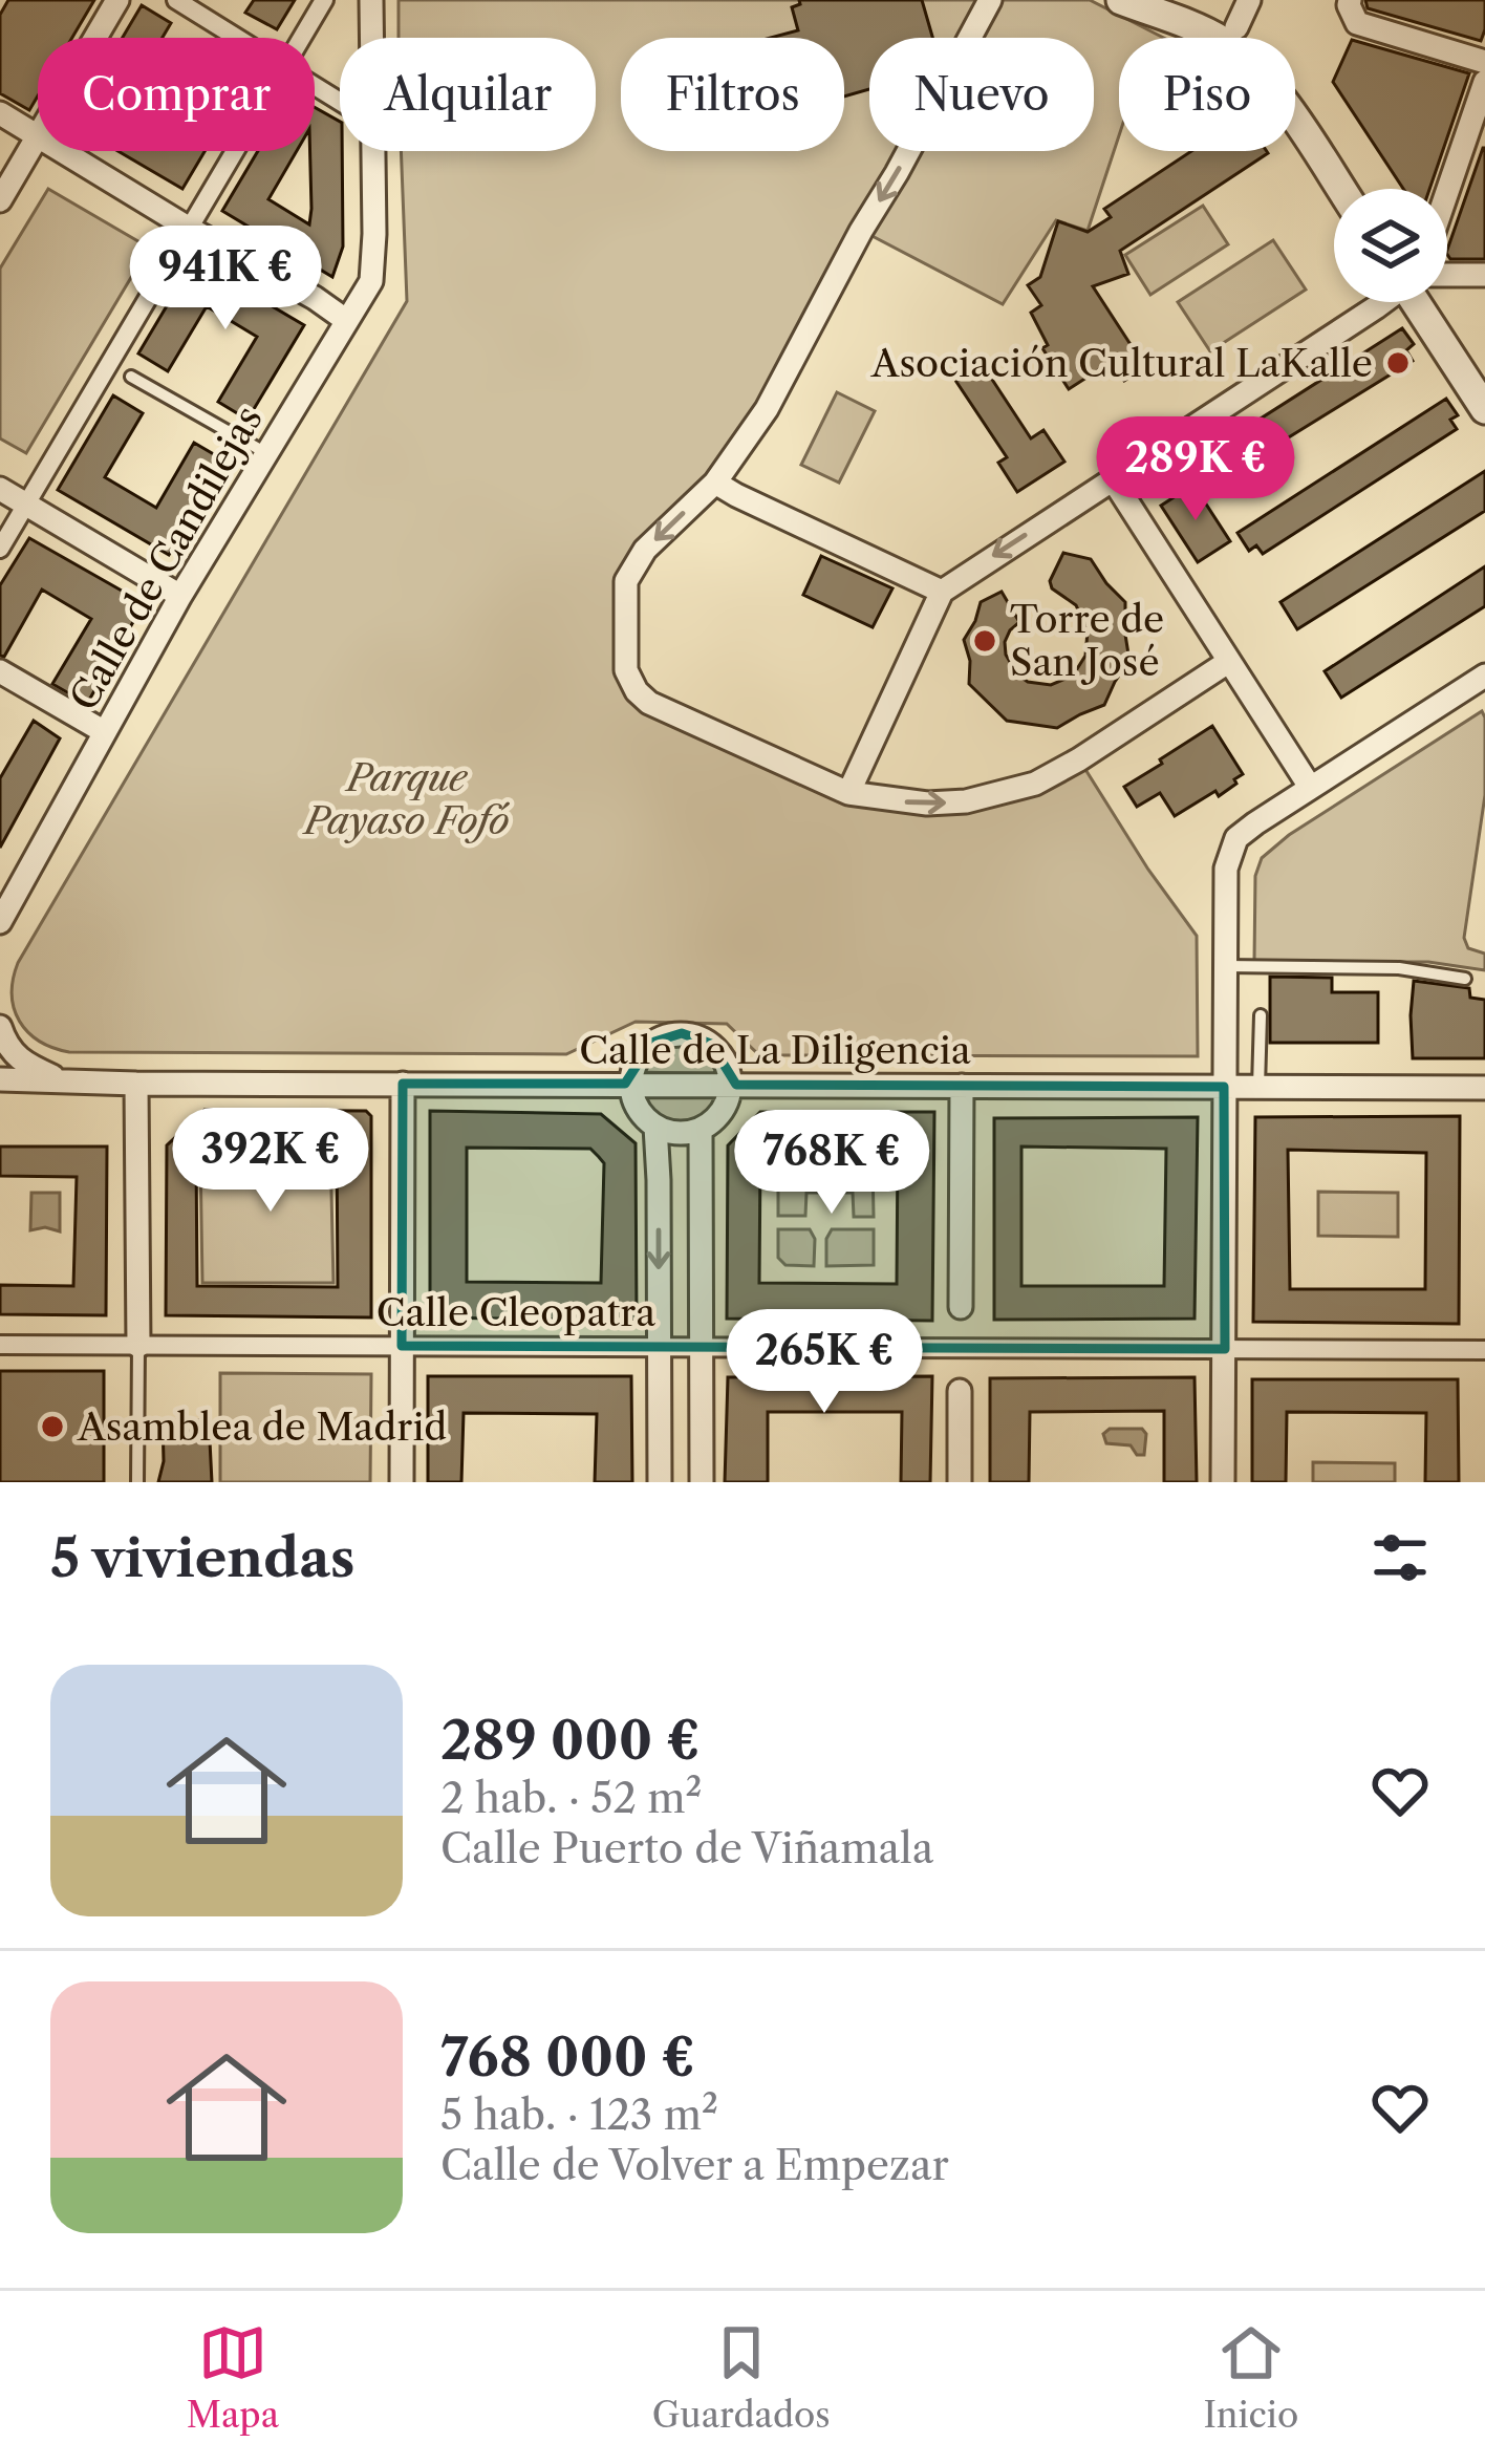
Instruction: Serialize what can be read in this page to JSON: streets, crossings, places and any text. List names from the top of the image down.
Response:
{
  "streets": {
    "street": ["Calle de Candilejas", "Calle de La Diligencia", "Calle Cleopatra"]
  },
  "parks": ["Parque Payaso Fofó"],
  "places": ["Asociación Cultural LaKalle", "Torre de San José", "Asamblea de Madrid"],
  "page": {
    "chip": [
      "Comprar",
      "Alquilar",
      "Filtros",
      "Nuevo",
      "Piso"
    ],
    "price": [
      "941K €",
      "289K €",
      "392K €",
      "768K €",
      "265K €"
    ],
    "heading": "5 viviendas",
    "list": [
      {
        "name": "289 000 €",
        "note": "2 hab. · 52 m² · Calle Puerto de Viñamala"
      },
      {
        "name": "768 000 €",
        "note": "5 hab. · 123 m² · Calle de Volver a Empezar"
      }
    ],
    "tabs": ["Mapa", "Guardados", "Inicio"]
  }
}
